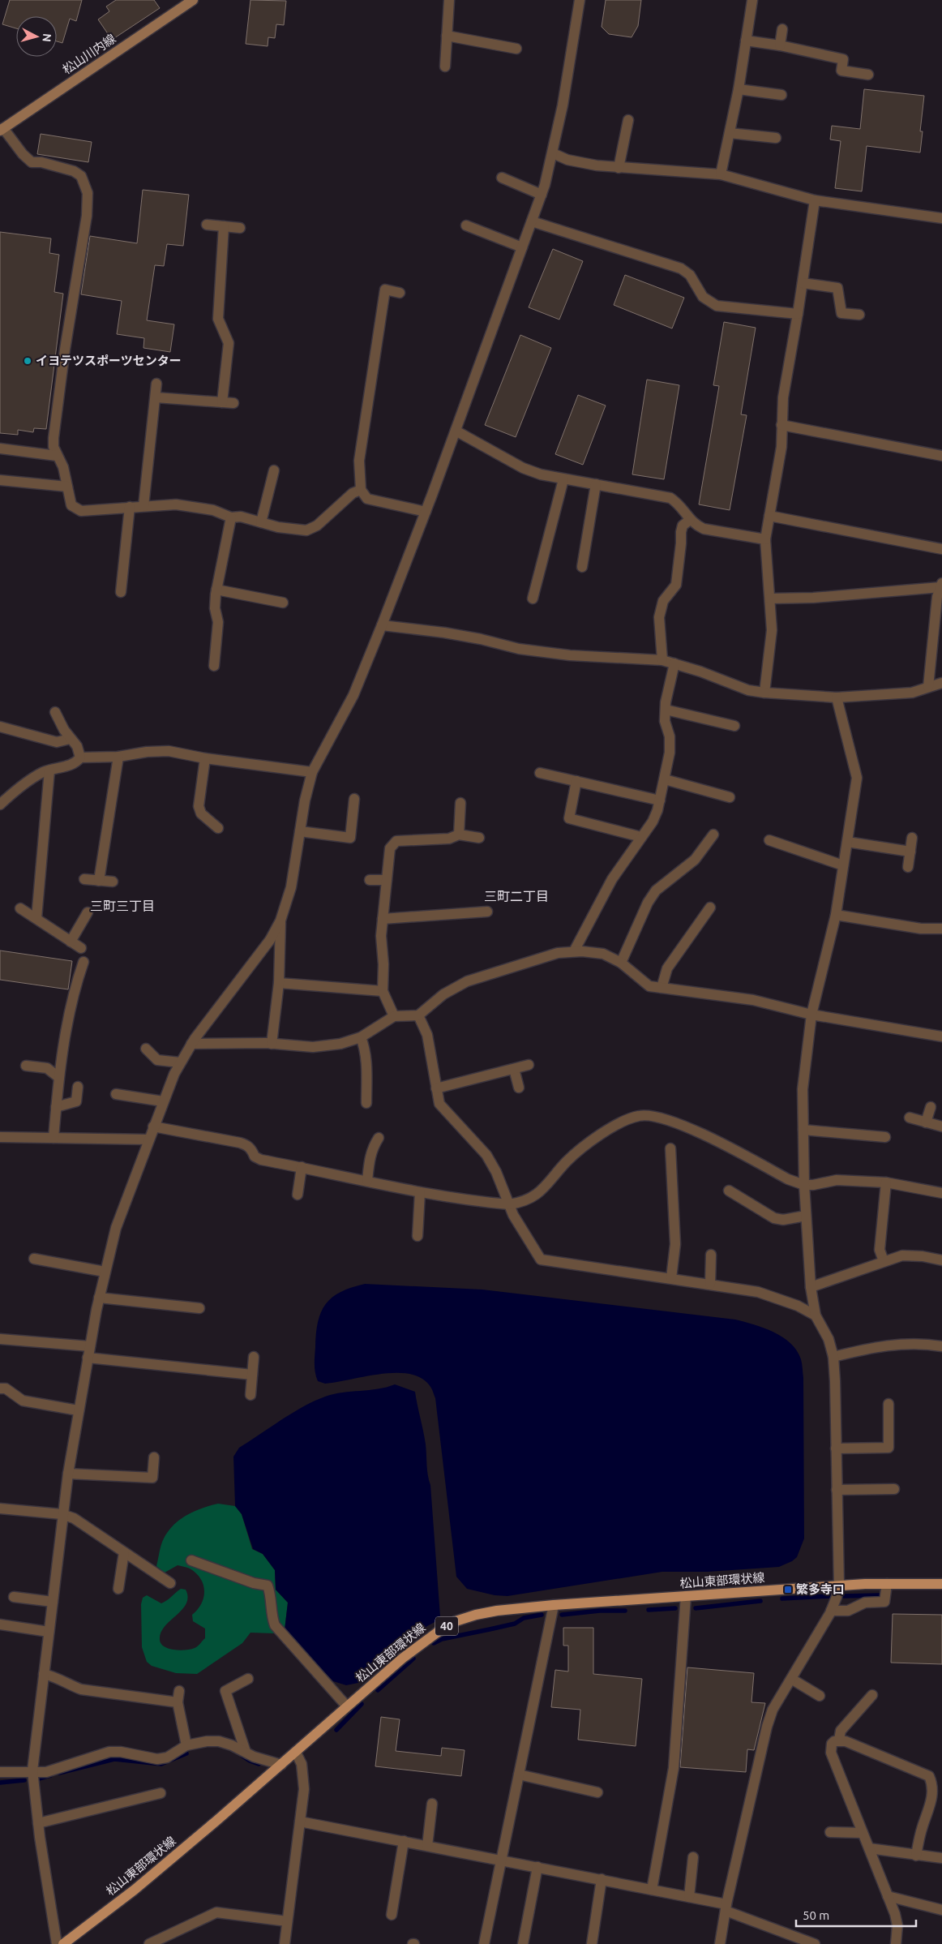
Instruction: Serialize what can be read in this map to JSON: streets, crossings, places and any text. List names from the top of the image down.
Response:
{
  "streets": {
    "main road": ["松山川内線", "松山東部環状線", "40"]
  },
  "districts": ["三町二丁目", "三町三丁目"],
  "places": {
    "other": ["イヨテツスポーツセンター"],
    "transit": ["繁多寺口"]
  },
  "scale_bar": "50 m",
  "north": "right"
}
